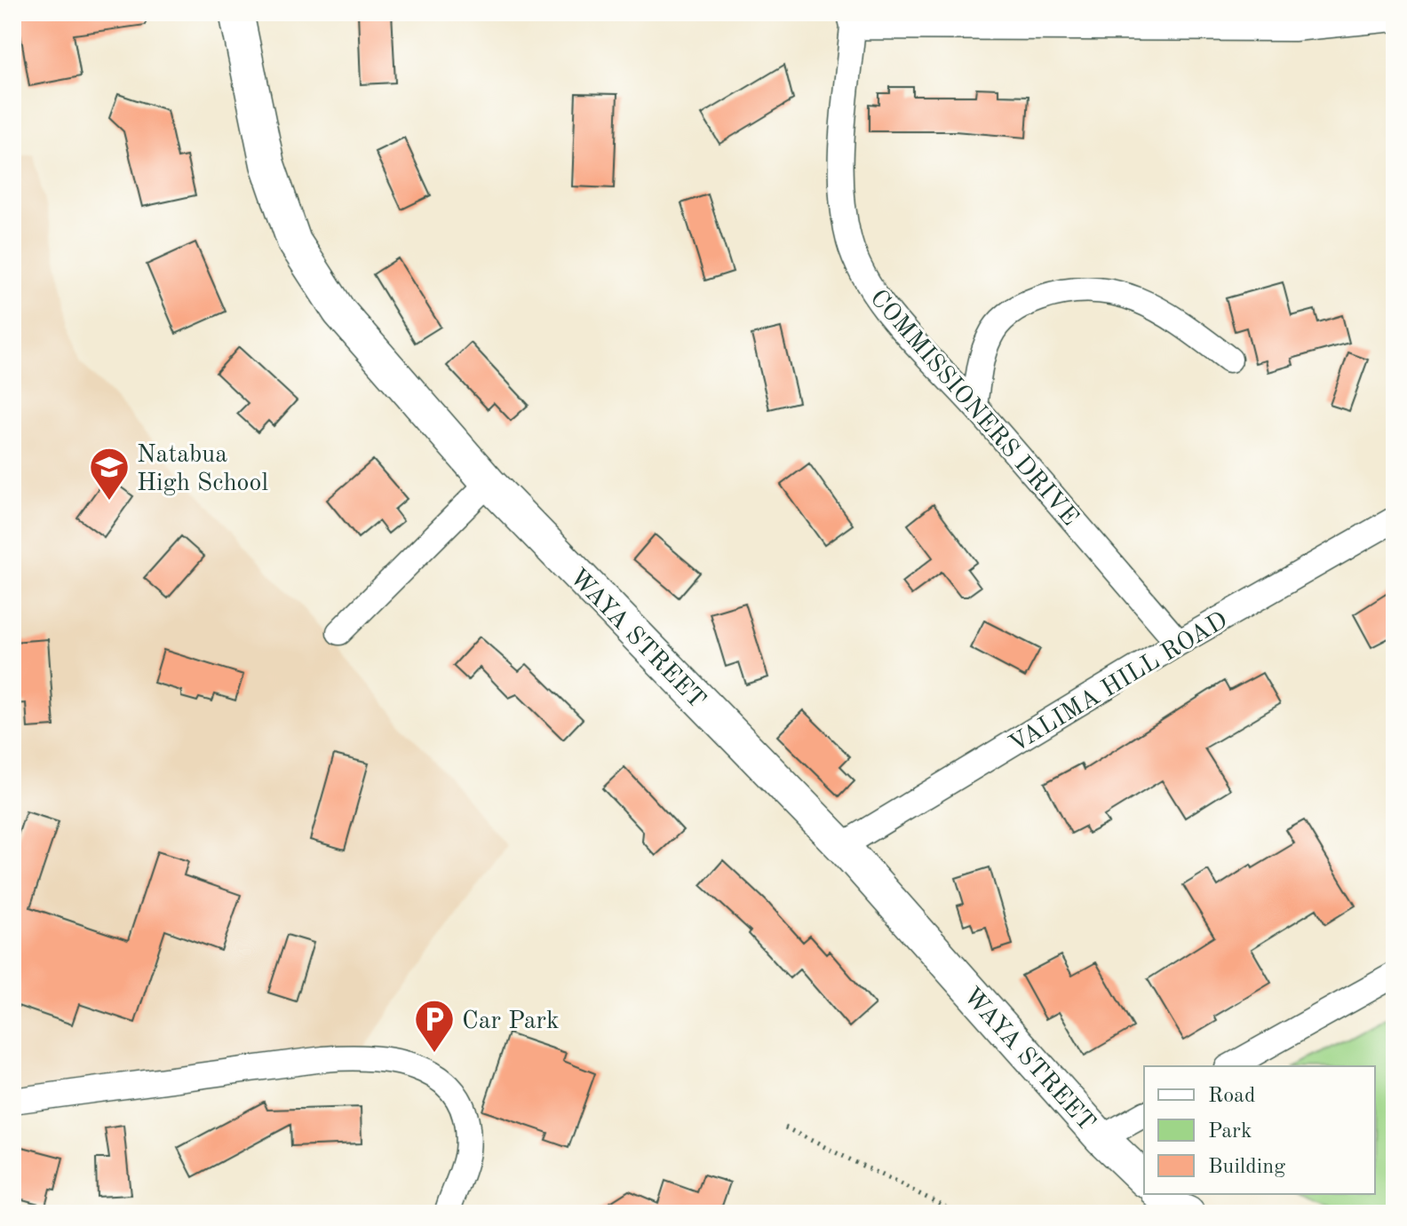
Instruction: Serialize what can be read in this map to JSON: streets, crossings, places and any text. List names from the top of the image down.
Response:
{
  "streets": {
    "main road": ["WAYA STREET"],
    "street": ["COMMISSIONERS DRIVE", "VALIMA HILL ROAD"]
  },
  "crossings": [
    ["COMMISSIONERS DRIVE", "VALIMA HILL ROAD"],
    ["WAYA STREET", "VALIMA HILL ROAD"]
  ],
  "places": {
    "school or university": ["Natabua High School"],
    "parking": ["Car Park"]
  },
  "legend": ["Road", "Park", "Building"]
}
